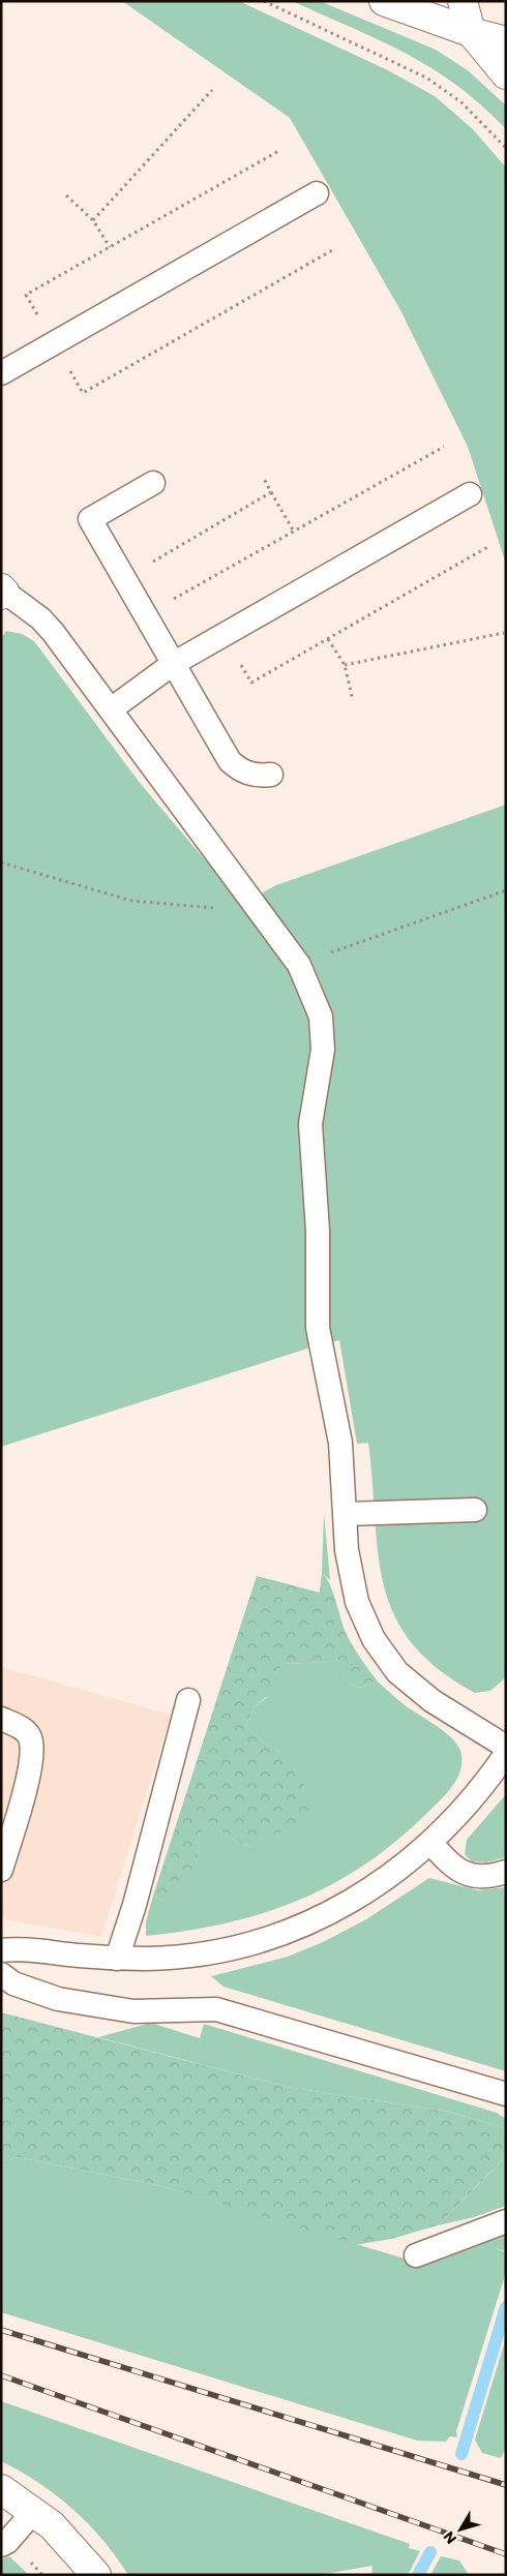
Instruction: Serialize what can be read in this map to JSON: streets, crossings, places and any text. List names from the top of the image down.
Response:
{
  "north": "bottom left"
}
